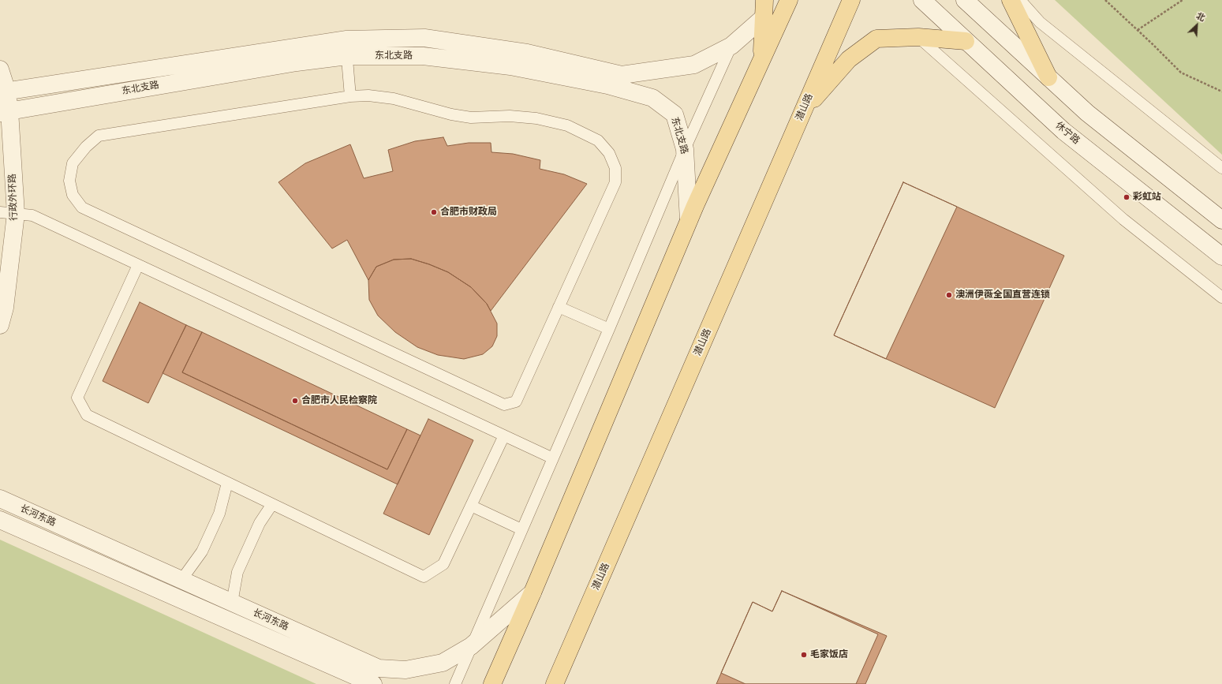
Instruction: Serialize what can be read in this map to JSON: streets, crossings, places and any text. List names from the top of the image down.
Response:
{
  "streets": {
    "main road": ["潜山路"],
    "street": [
      "东北支路",
      "休宁路",
      "行政外环路",
      "长河东路"
    ]
  },
  "crossings": [
    ["东北支路", "行政外环路"]
  ],
  "places": [
    "彩虹站",
    "合肥市财政局",
    "澳洲伊薇全国直营连锁",
    "合肥市人民检察院",
    "毛家饭店"
  ],
  "north": "top right"
}
